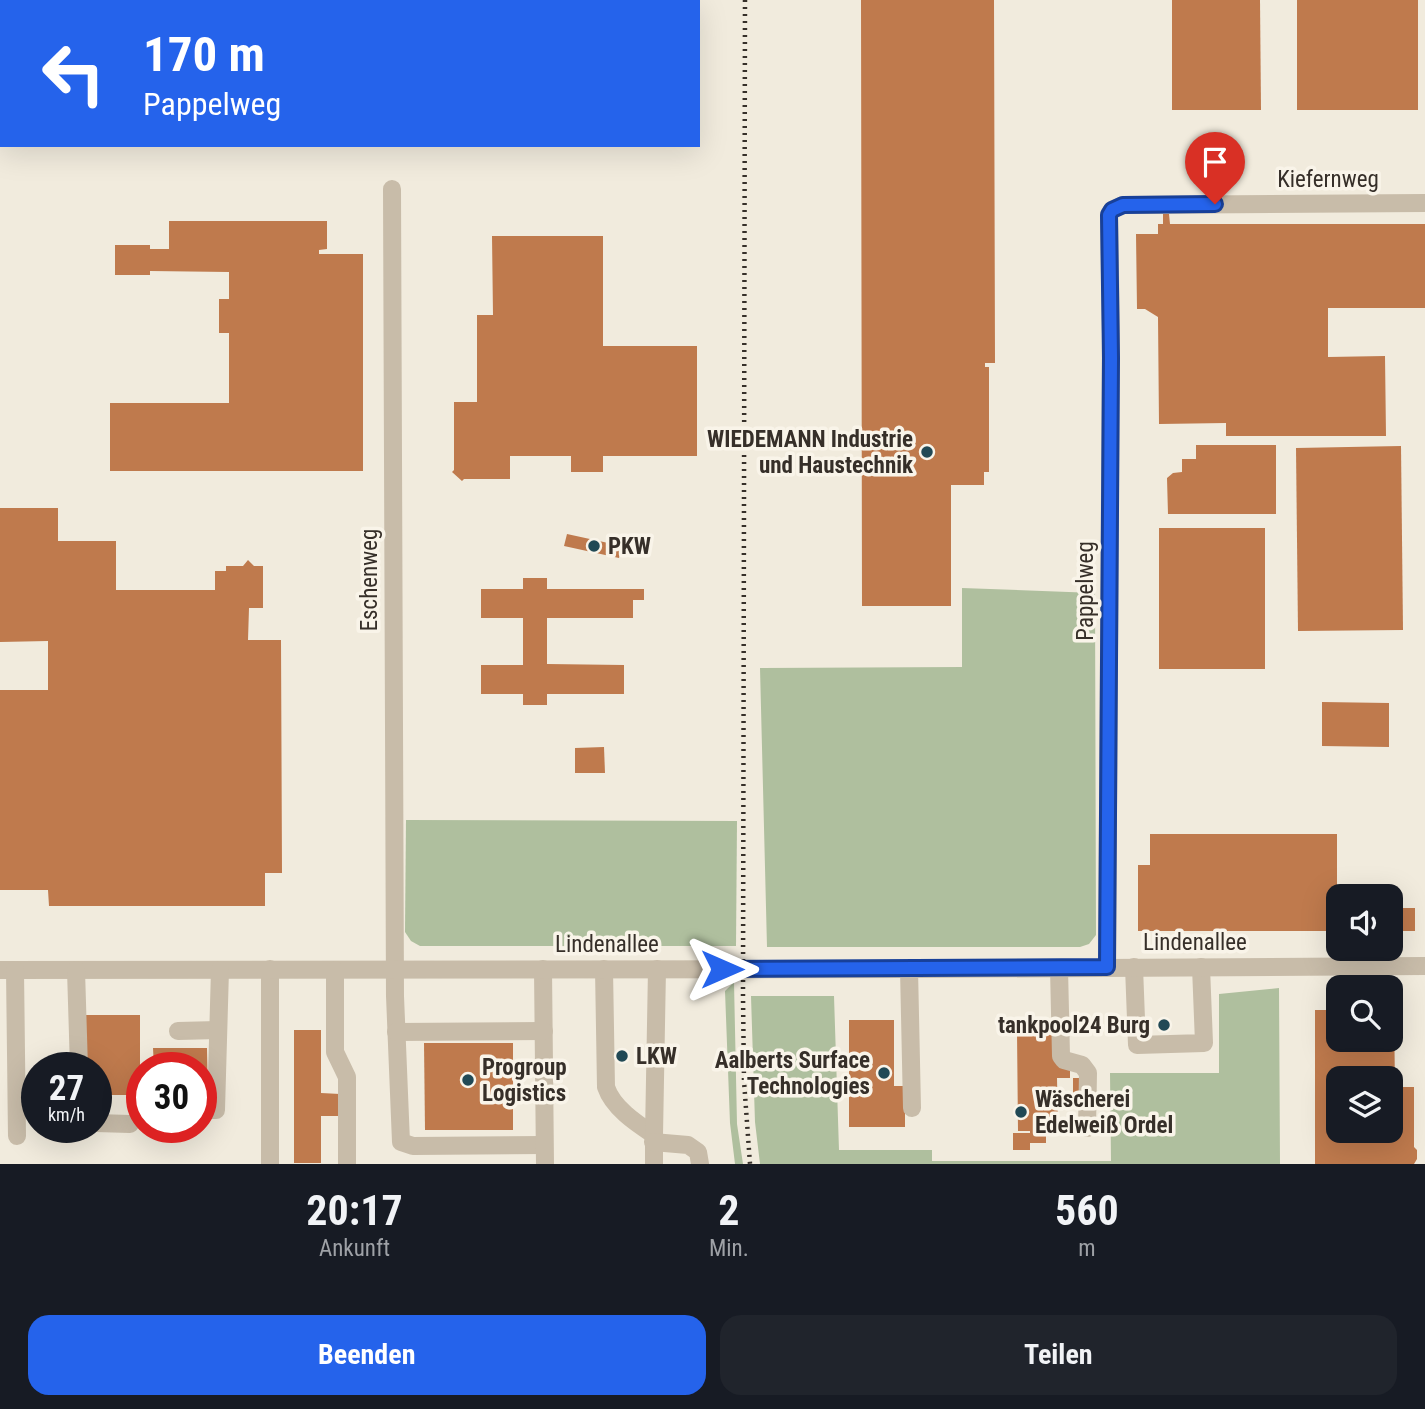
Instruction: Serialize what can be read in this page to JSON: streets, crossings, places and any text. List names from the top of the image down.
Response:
{
  "streets": {
    "street": [
      "Kiefernweg",
      "Eschenweg",
      "Pappelweg",
      "Lindenallee"
    ]
  },
  "crossings": [
    ["Kiefernweg", "Pappelweg"],
    ["Eschenweg", "Lindenallee"],
    ["Pappelweg", "Lindenallee"]
  ],
  "places": [
    "WIEDEMANN Industrie und Haustechnik",
    "PKW",
    "tankpool24 Burg",
    "LKW",
    "Aalberts Surface Technologies",
    "Progroup Logistics",
    "Wäscherei Edelweiß Ordel"
  ],
  "page": {
    "turn": ["170 m", "Pappelweg"],
    "speed": "27 km/h",
    "limit": "30",
    "eta": [
      "20:17",
      "Ankunft",
      "2",
      "Min.",
      "560",
      "m"
    ],
    "buttons": ["Beenden", "Teilen"]
  }
}
